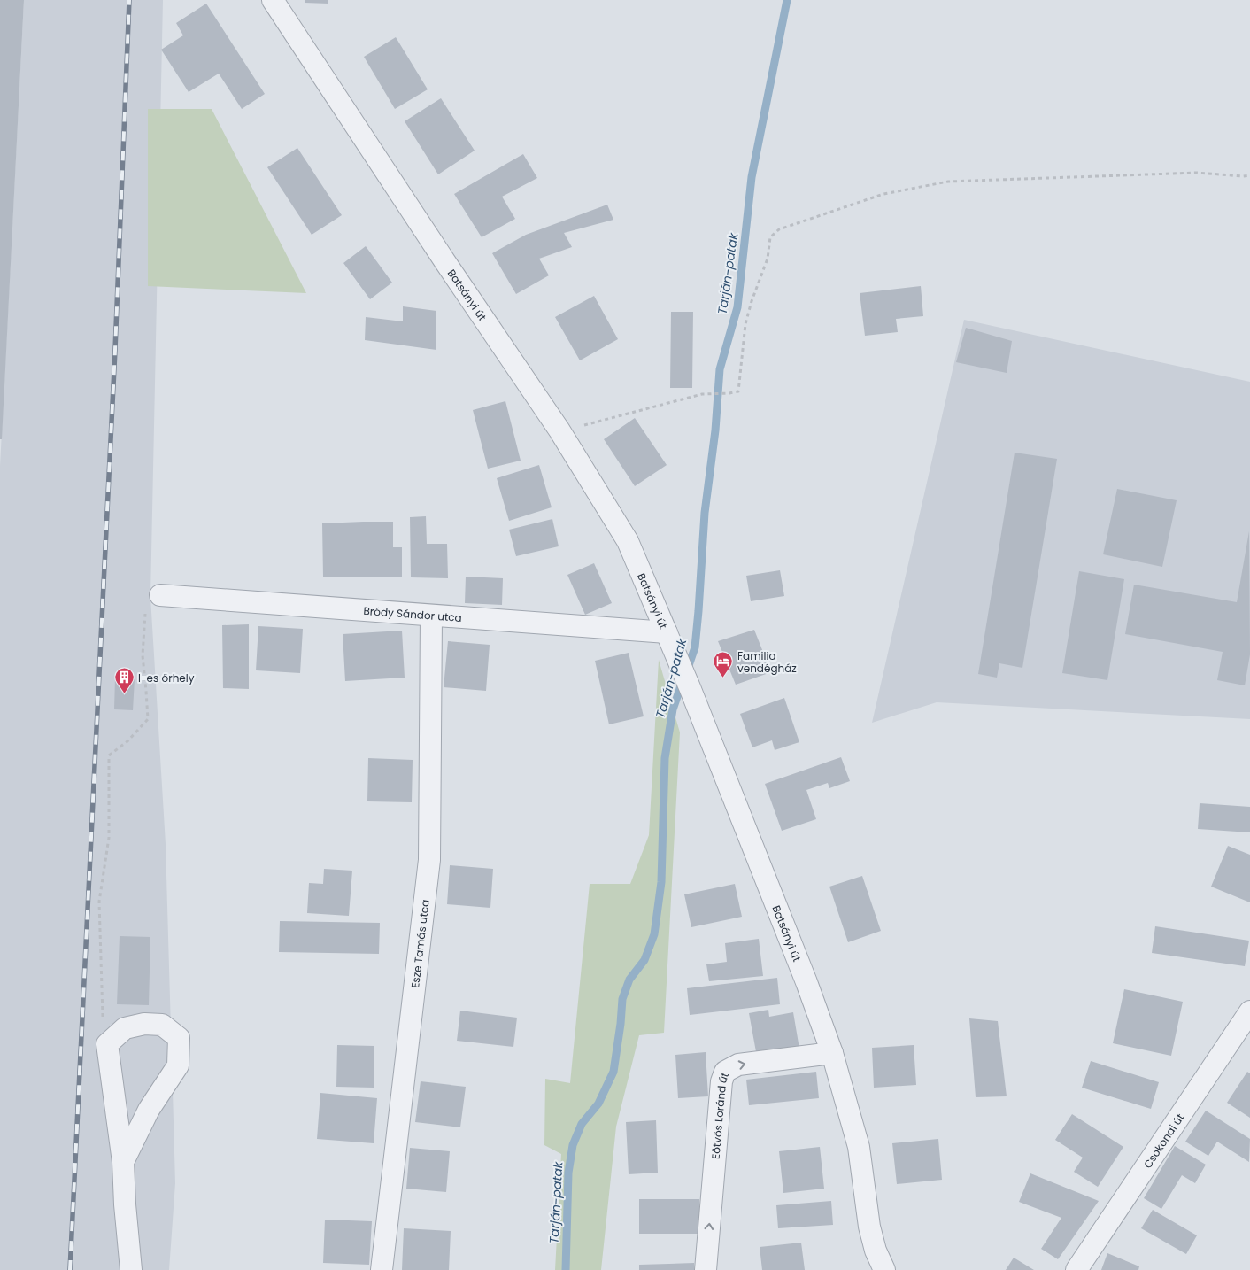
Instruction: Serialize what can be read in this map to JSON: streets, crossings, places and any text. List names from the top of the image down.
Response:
{
  "streets": {
    "street": [
      "Batsányi út",
      "Bródy Sándor utca",
      "Esze Tamás utca",
      "Eötvös Loránd út",
      "Csokonai út"
    ]
  },
  "crossings": [
    ["Batsányi út", "Bródy Sándor utca"],
    ["Batsányi út", "Eötvös Loránd út"],
    ["Bródy Sándor utca", "Esze Tamás utca"]
  ],
  "one_way": ["Eötvös Loránd út"],
  "water": ["Tarján-patak"],
  "places": {
    "hotel": ["Familia vendégház"],
    "building": ["I-es őrhely"]
  }
}
